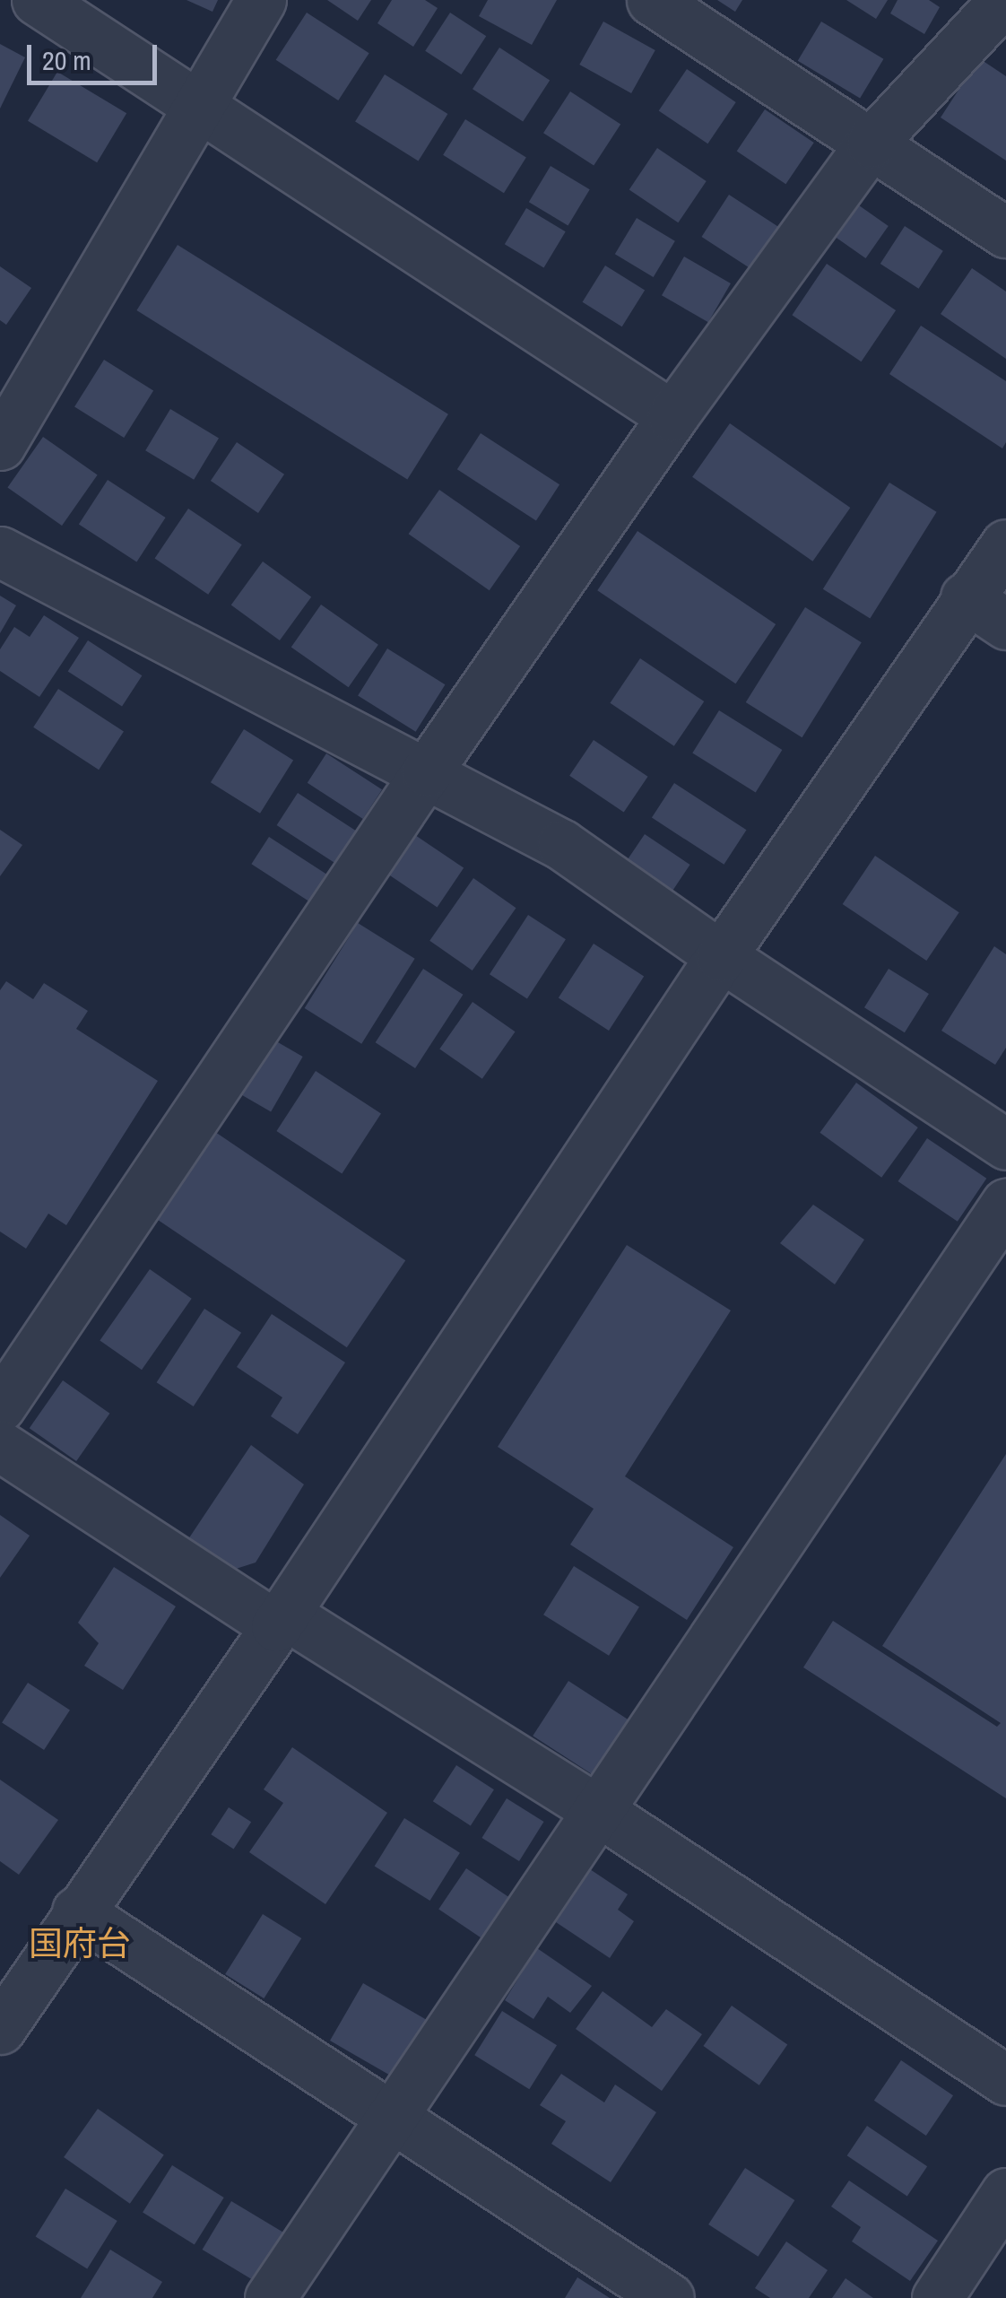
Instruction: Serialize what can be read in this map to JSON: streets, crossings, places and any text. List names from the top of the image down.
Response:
{
  "districts": ["国府台"],
  "scale_bar": "20 m"
}
